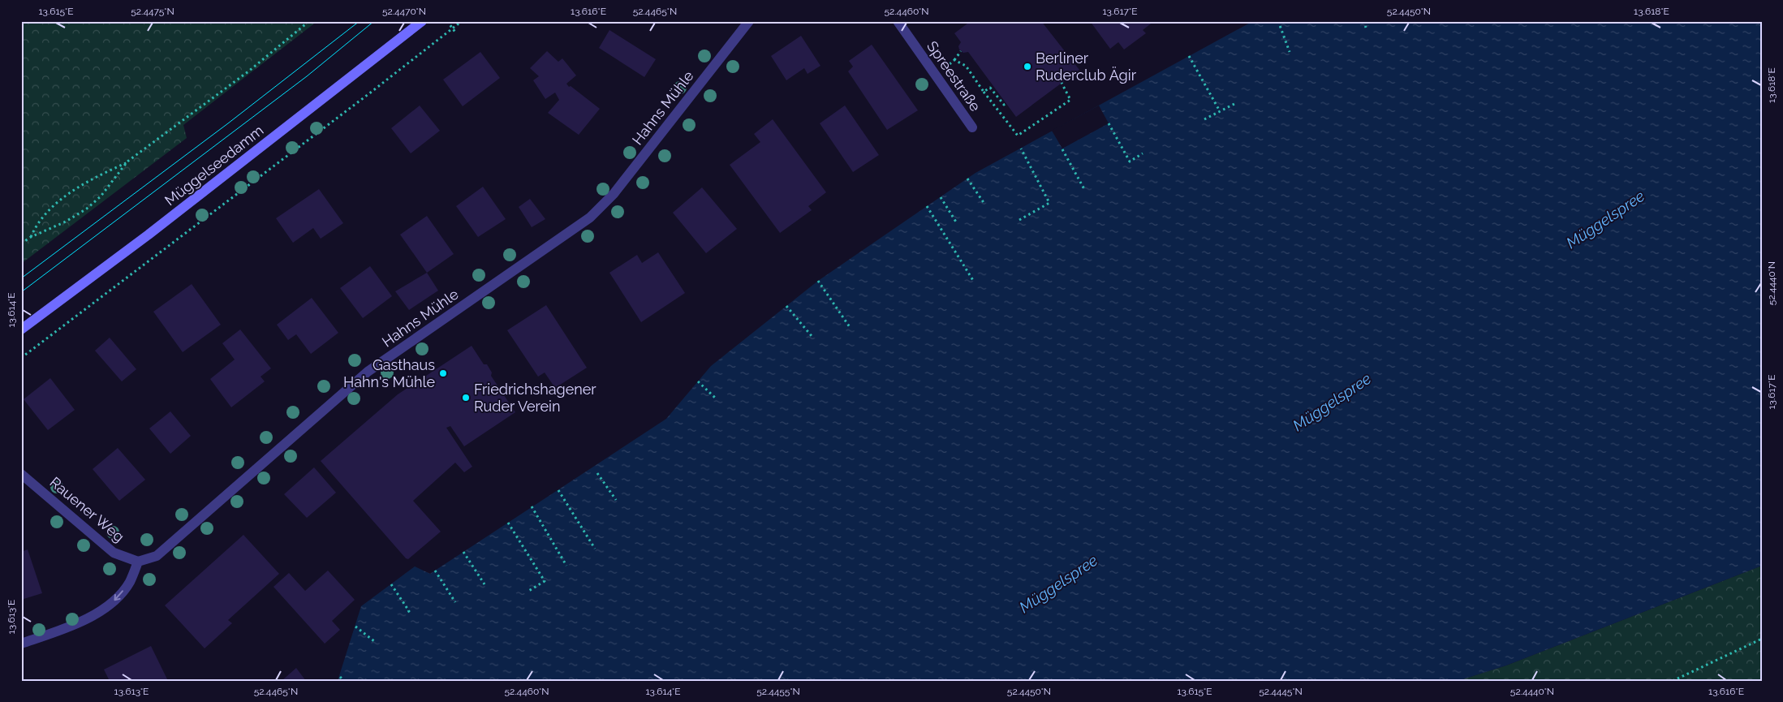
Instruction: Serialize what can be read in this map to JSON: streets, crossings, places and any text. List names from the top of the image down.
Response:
{
  "streets": {
    "main road": ["Müggelseedamm"],
    "street": ["Spreestraße", "Hahns Mühle", "Rauener Weg"]
  },
  "crossings": [
    ["Hahns Mühle", "Rauener Weg"]
  ],
  "water": ["Müggelspree"],
  "places": ["Berliner Ruderclub Ägir", "Gasthaus Hahn's Mühle", "Friedrichshagener Ruder Verein"],
  "coordinates": [
    "13.615°E",
    "52.4475°N",
    "52.4470°N",
    "13.616°E",
    "52.4465°N",
    "52.4460°N",
    "13.617°E",
    "52.4450°N",
    "13.618°E",
    "52.4440°N",
    "13.614°E",
    "13.613°E",
    "52.4455°N",
    "52.4445°N"
  ]
}
